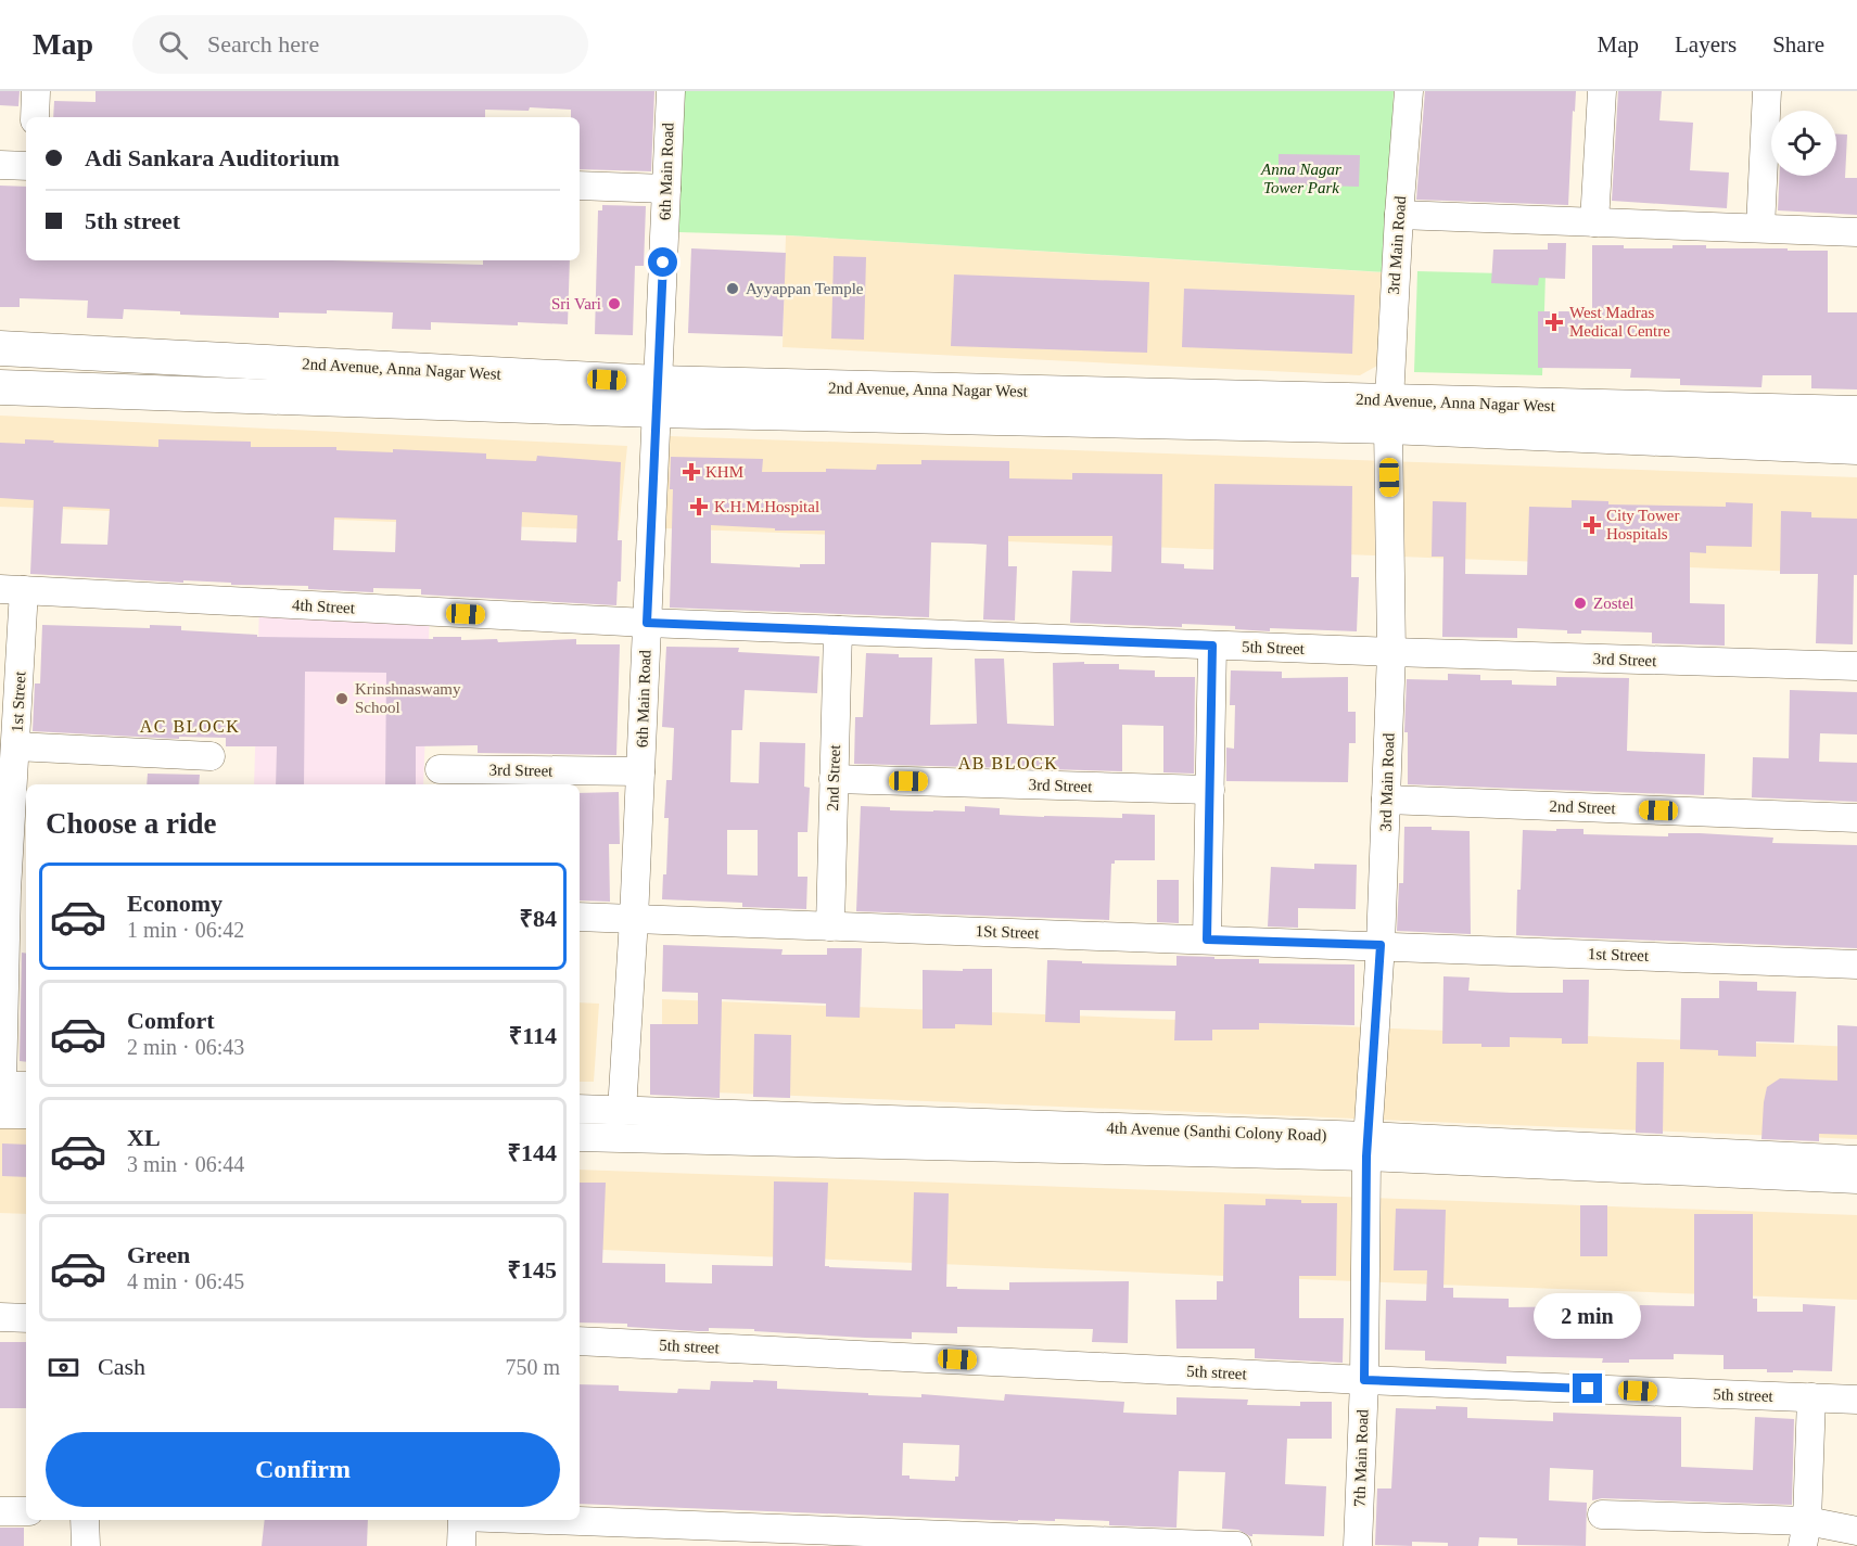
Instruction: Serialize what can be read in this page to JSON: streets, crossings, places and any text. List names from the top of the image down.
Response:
{
  "streets": {
    "main road": ["2nd Avenue, Anna Nagar West"],
    "street": [
      "6th Main Road",
      "3rd Main Road",
      "4th Street",
      "5th Street",
      "3rd Street",
      "1st Street",
      "2nd Street",
      "1St Street",
      "4th Avenue (Santhi Colony Road)",
      "5th street",
      "7th Main Road"
    ]
  },
  "crossings": [
    ["6th Main Road", "2nd Avenue, Anna Nagar West"],
    ["6th Main Road", "4th Street"],
    ["6th Main Road", "5th Street"],
    ["6th Main Road", "3rd Street"],
    ["6th Main Road", "1St Street"],
    ["6th Main Road", "4th Avenue (Santhi Colony Road)"],
    ["3rd Main Road", "2nd Avenue, Anna Nagar West"],
    ["3rd Main Road", "5th Street"],
    ["3rd Main Road", "3rd Street"],
    ["3rd Main Road", "1st Street"],
    ["3rd Main Road", "2nd Street"],
    ["3rd Main Road", "1St Street"],
    ["3rd Main Road", "4th Avenue (Santhi Colony Road)"],
    ["3rd Main Road", "7th Main Road"],
    ["4th Street", "5th Street"],
    ["4th Street", "1st Street"],
    ["5th Street", "3rd Street"],
    ["5th Street", "2nd Street"],
    ["3rd Street", "2nd Street"],
    ["1st Street", "1St Street"],
    ["2nd Street", "1St Street"],
    ["4th Avenue (Santhi Colony Road)", "7th Main Road"],
    ["5th street", "7th Main Road"]
  ],
  "districts": ["AC BLOCK", "AB BLOCK"],
  "parks": ["Anna Nagar Tower Park"],
  "places": {
    "other": [
      "Ayyappan Temple",
      "Sri Vari",
      "Zostel",
      "Krinshnaswamy School"
    ],
    "health": [
      "West Madras Medical Centre",
      "KHM",
      "K.H.M.Hospital",
      "City Tower Hospitals"
    ]
  },
  "page": {
    "header": "Map",
    "search": "Search here",
    "nav": ["Map", "Layers", "Share"],
    "banner": ["Adi Sankara Auditorium", "5th street"],
    "heading": "Choose a ride",
    "list": [
      {
        "name": "Economy",
        "note": "1 min · 06:42",
        "value": "₹84"
      },
      {
        "name": "Comfort",
        "note": "2 min · 06:43",
        "value": "₹114"
      },
      {
        "name": "XL",
        "note": "3 min · 06:44",
        "value": "₹144"
      },
      {
        "name": "Green",
        "note": "4 min · 06:45",
        "value": "₹145"
      }
    ],
    "bubble": "2 min",
    "pay": ["Cash", "750 m"],
    "buttons": "Confirm"
  }
}
